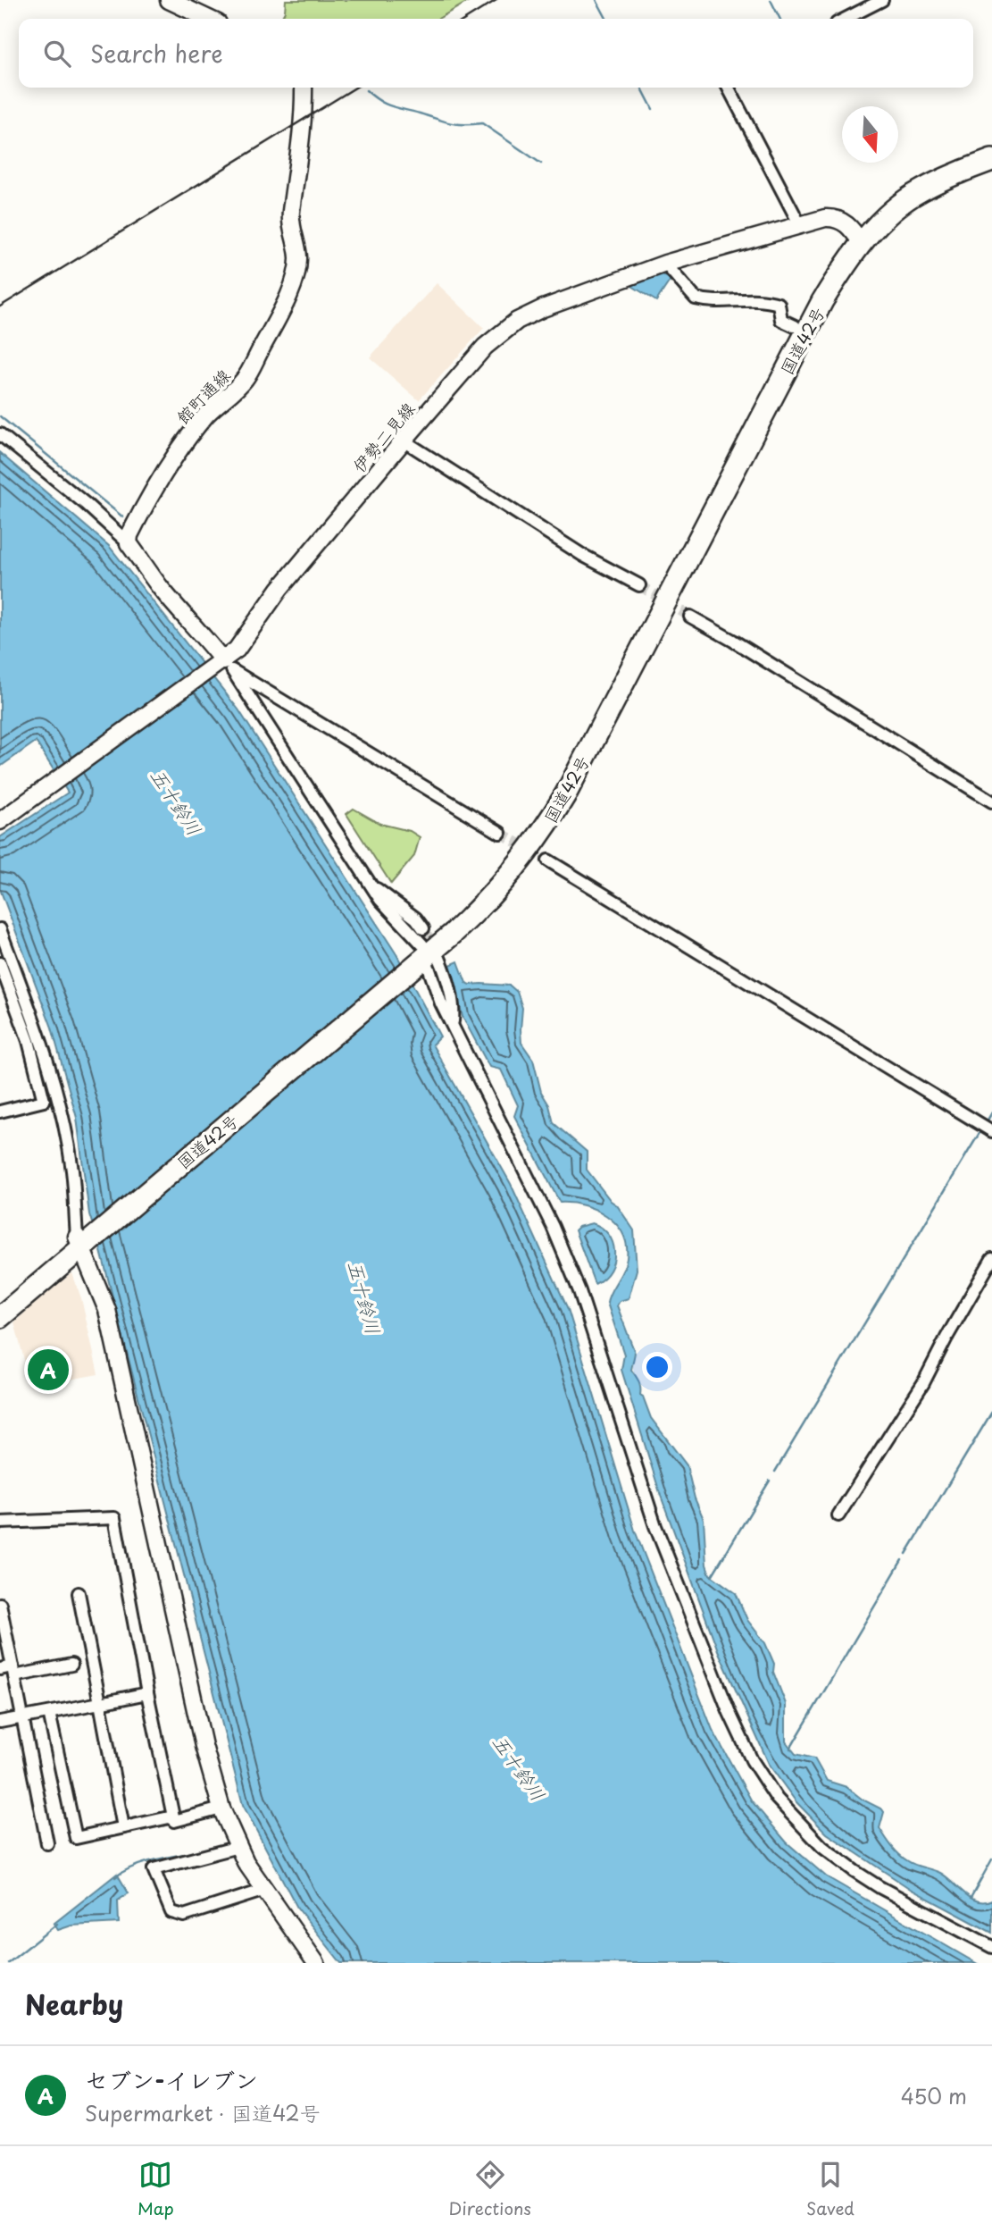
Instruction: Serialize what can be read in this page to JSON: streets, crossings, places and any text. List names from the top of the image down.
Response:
{
  "streets": {
    "highway": ["国道42号"],
    "main road": ["館町通線", "伊勢二見線"]
  },
  "crossings": [
    ["国道42号", "伊勢二見線"]
  ],
  "water": ["五十鈴川"],
  "north": "bottom",
  "page": {
    "search": "Search here",
    "pins": "A",
    "heading": "Nearby",
    "list": [
      {
        "mark": "A",
        "name": "セブン-イレブン",
        "note": "Supermarket · 国道42号",
        "value": "450 m"
      }
    ],
    "nav": ["Map", "Directions", "Saved"]
  }
}
